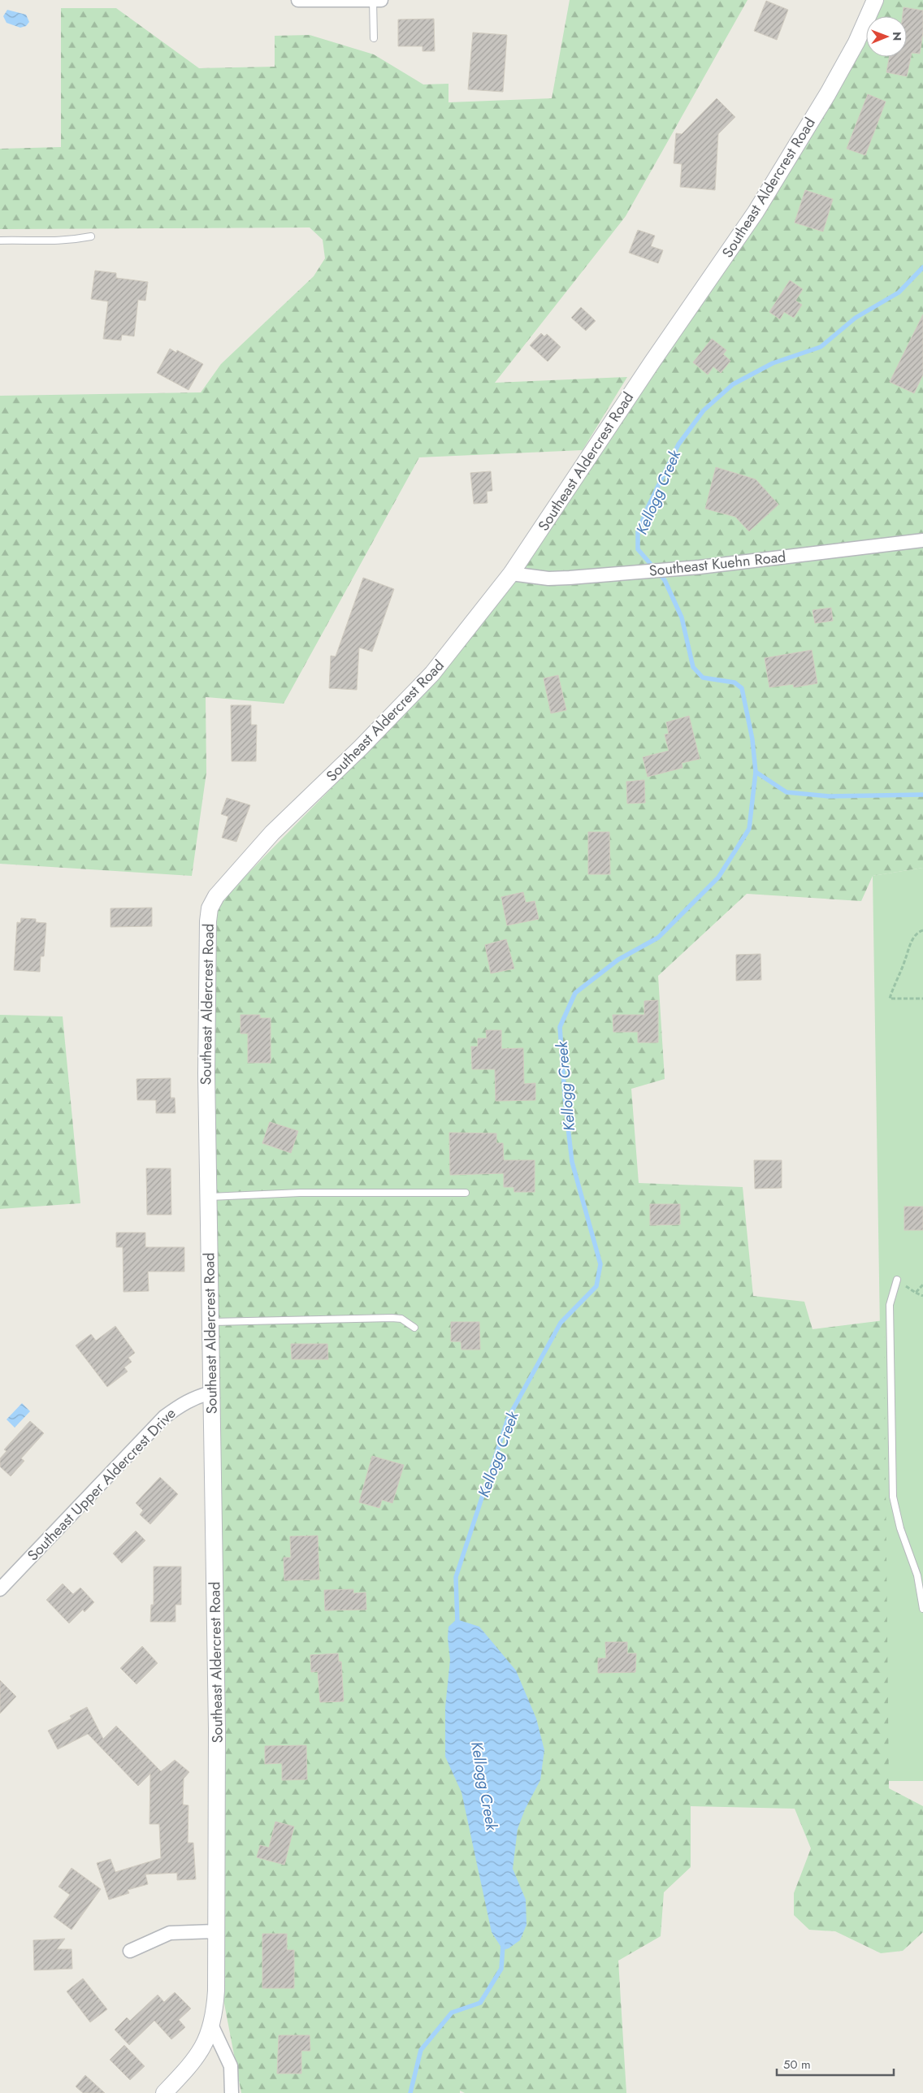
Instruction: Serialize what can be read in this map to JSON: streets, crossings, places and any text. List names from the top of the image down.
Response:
{
  "streets": {
    "street": ["Southeast Aldercrest Road", "Southeast Kuehn Road", "Southeast Upper Aldercrest Drive"]
  },
  "crossings": [
    ["Southeast Aldercrest Road", "Southeast Kuehn Road"],
    ["Southeast Aldercrest Road", "Southeast Upper Aldercrest Drive"]
  ],
  "water": ["Kellogg Creek"],
  "scale_bar": "50 m",
  "north": "right"
}
